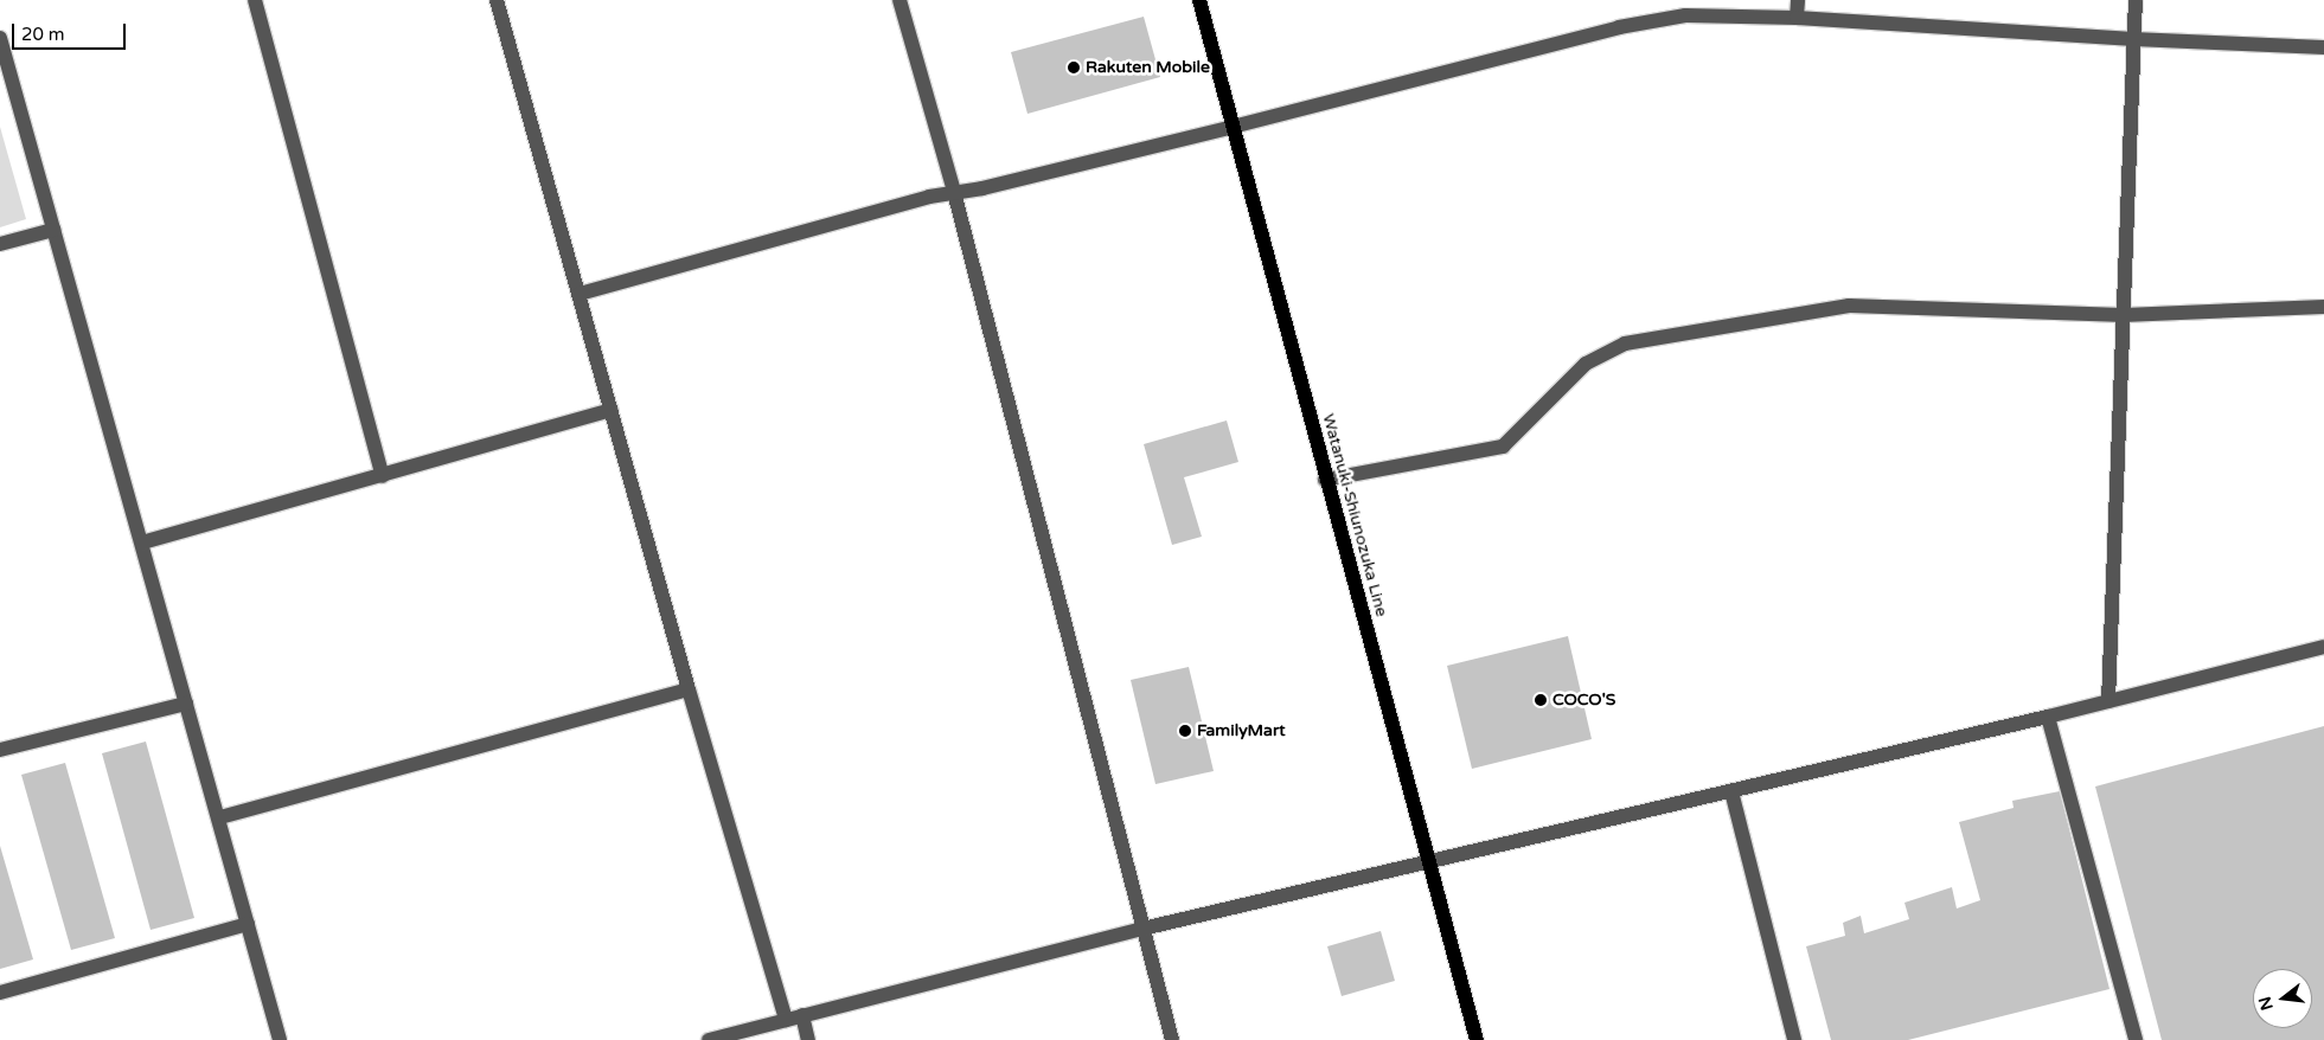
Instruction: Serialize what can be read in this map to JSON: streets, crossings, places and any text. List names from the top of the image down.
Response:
{
  "streets": {
    "main road": ["Watanuki-Shiunozuka Line"]
  },
  "places": ["Rakuten Mobile", "COCO'S", "FamilyMart"],
  "scale_bar": "20 m",
  "north": "left"
}
